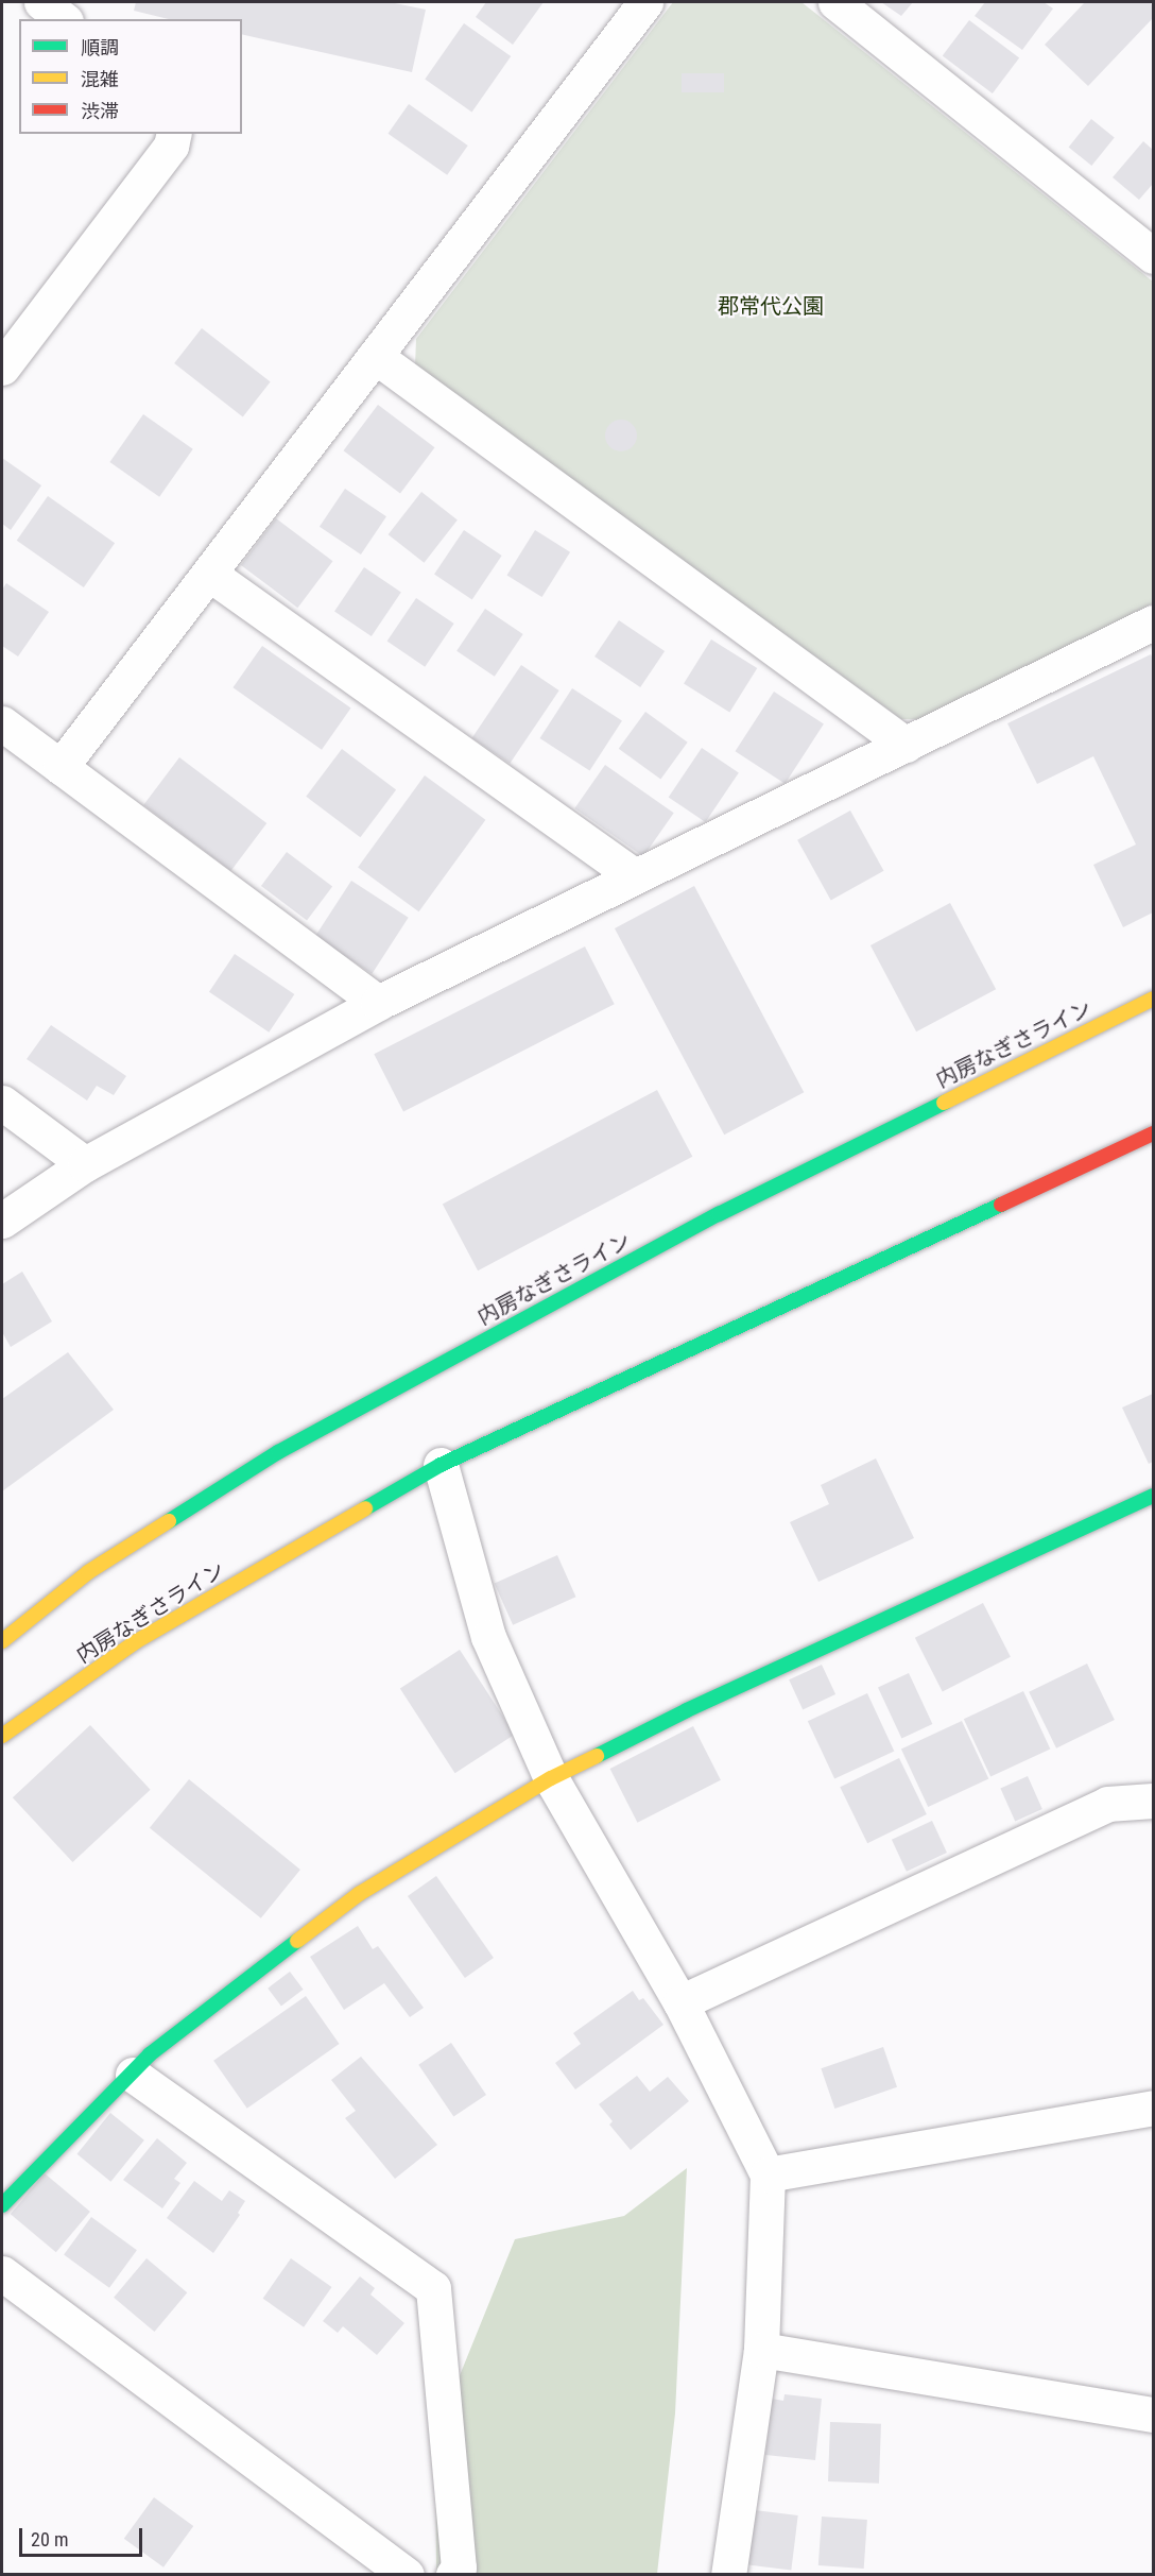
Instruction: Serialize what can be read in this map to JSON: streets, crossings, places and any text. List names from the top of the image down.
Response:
{
  "streets": {
    "main road": ["内房なぎさライン"]
  },
  "parks": ["郡常代公園"],
  "legend": ["順調", "混雑", "渋滞"],
  "scale_bar": "20 m"
}
